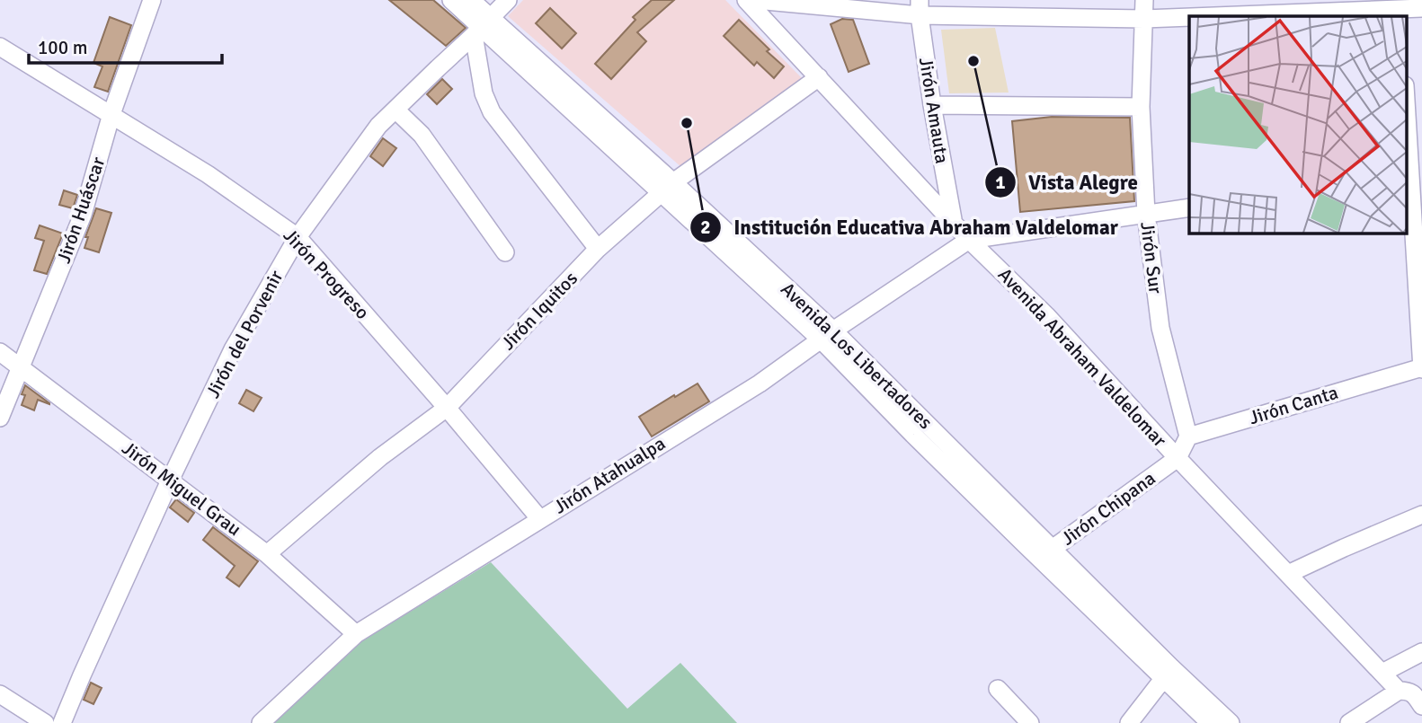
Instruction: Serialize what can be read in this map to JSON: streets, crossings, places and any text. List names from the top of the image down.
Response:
{
  "streets": {
    "street": [
      "Jirón Amauta",
      "Jirón Huáscar",
      "Jirón Sur",
      "Jirón Progreso",
      "Jirón Iquitos",
      "Jirón del Porvenir",
      "Avenida Los Libertadores",
      "Avenida Abraham Valdelomar",
      "Jirón Canta",
      "Jirón Atahualpa",
      "Jirón Miguel Grau",
      "Jirón Chipana"
    ]
  },
  "crossings": [
    ["Jirón Amauta", "Avenida Abraham Valdelomar"],
    ["Jirón Huáscar", "Jirón Progreso"],
    ["Jirón Huáscar", "Jirón Miguel Grau"],
    ["Jirón Sur", "Jirón Canta"],
    ["Jirón Progreso", "Jirón Iquitos"],
    ["Jirón Progreso", "Jirón del Porvenir"],
    ["Jirón Progreso", "Jirón Atahualpa"],
    ["Jirón Iquitos", "Avenida Los Libertadores"],
    ["Jirón Iquitos", "Avenida Abraham Valdelomar"],
    ["Jirón Iquitos", "Jirón Miguel Grau"],
    ["Jirón del Porvenir", "Avenida Los Libertadores"],
    ["Jirón del Porvenir", "Jirón Miguel Grau"],
    ["Avenida Los Libertadores", "Jirón Atahualpa"],
    ["Avenida Los Libertadores", "Jirón Chipana"],
    ["Avenida Abraham Valdelomar", "Jirón Atahualpa"],
    ["Avenida Abraham Valdelomar", "Jirón Chipana"],
    ["Jirón Atahualpa", "Jirón Miguel Grau"]
  ],
  "places": ["Vista Alegre", "Institución Educativa Abraham Valdelomar"],
  "scale_bar": "100 m"
}
